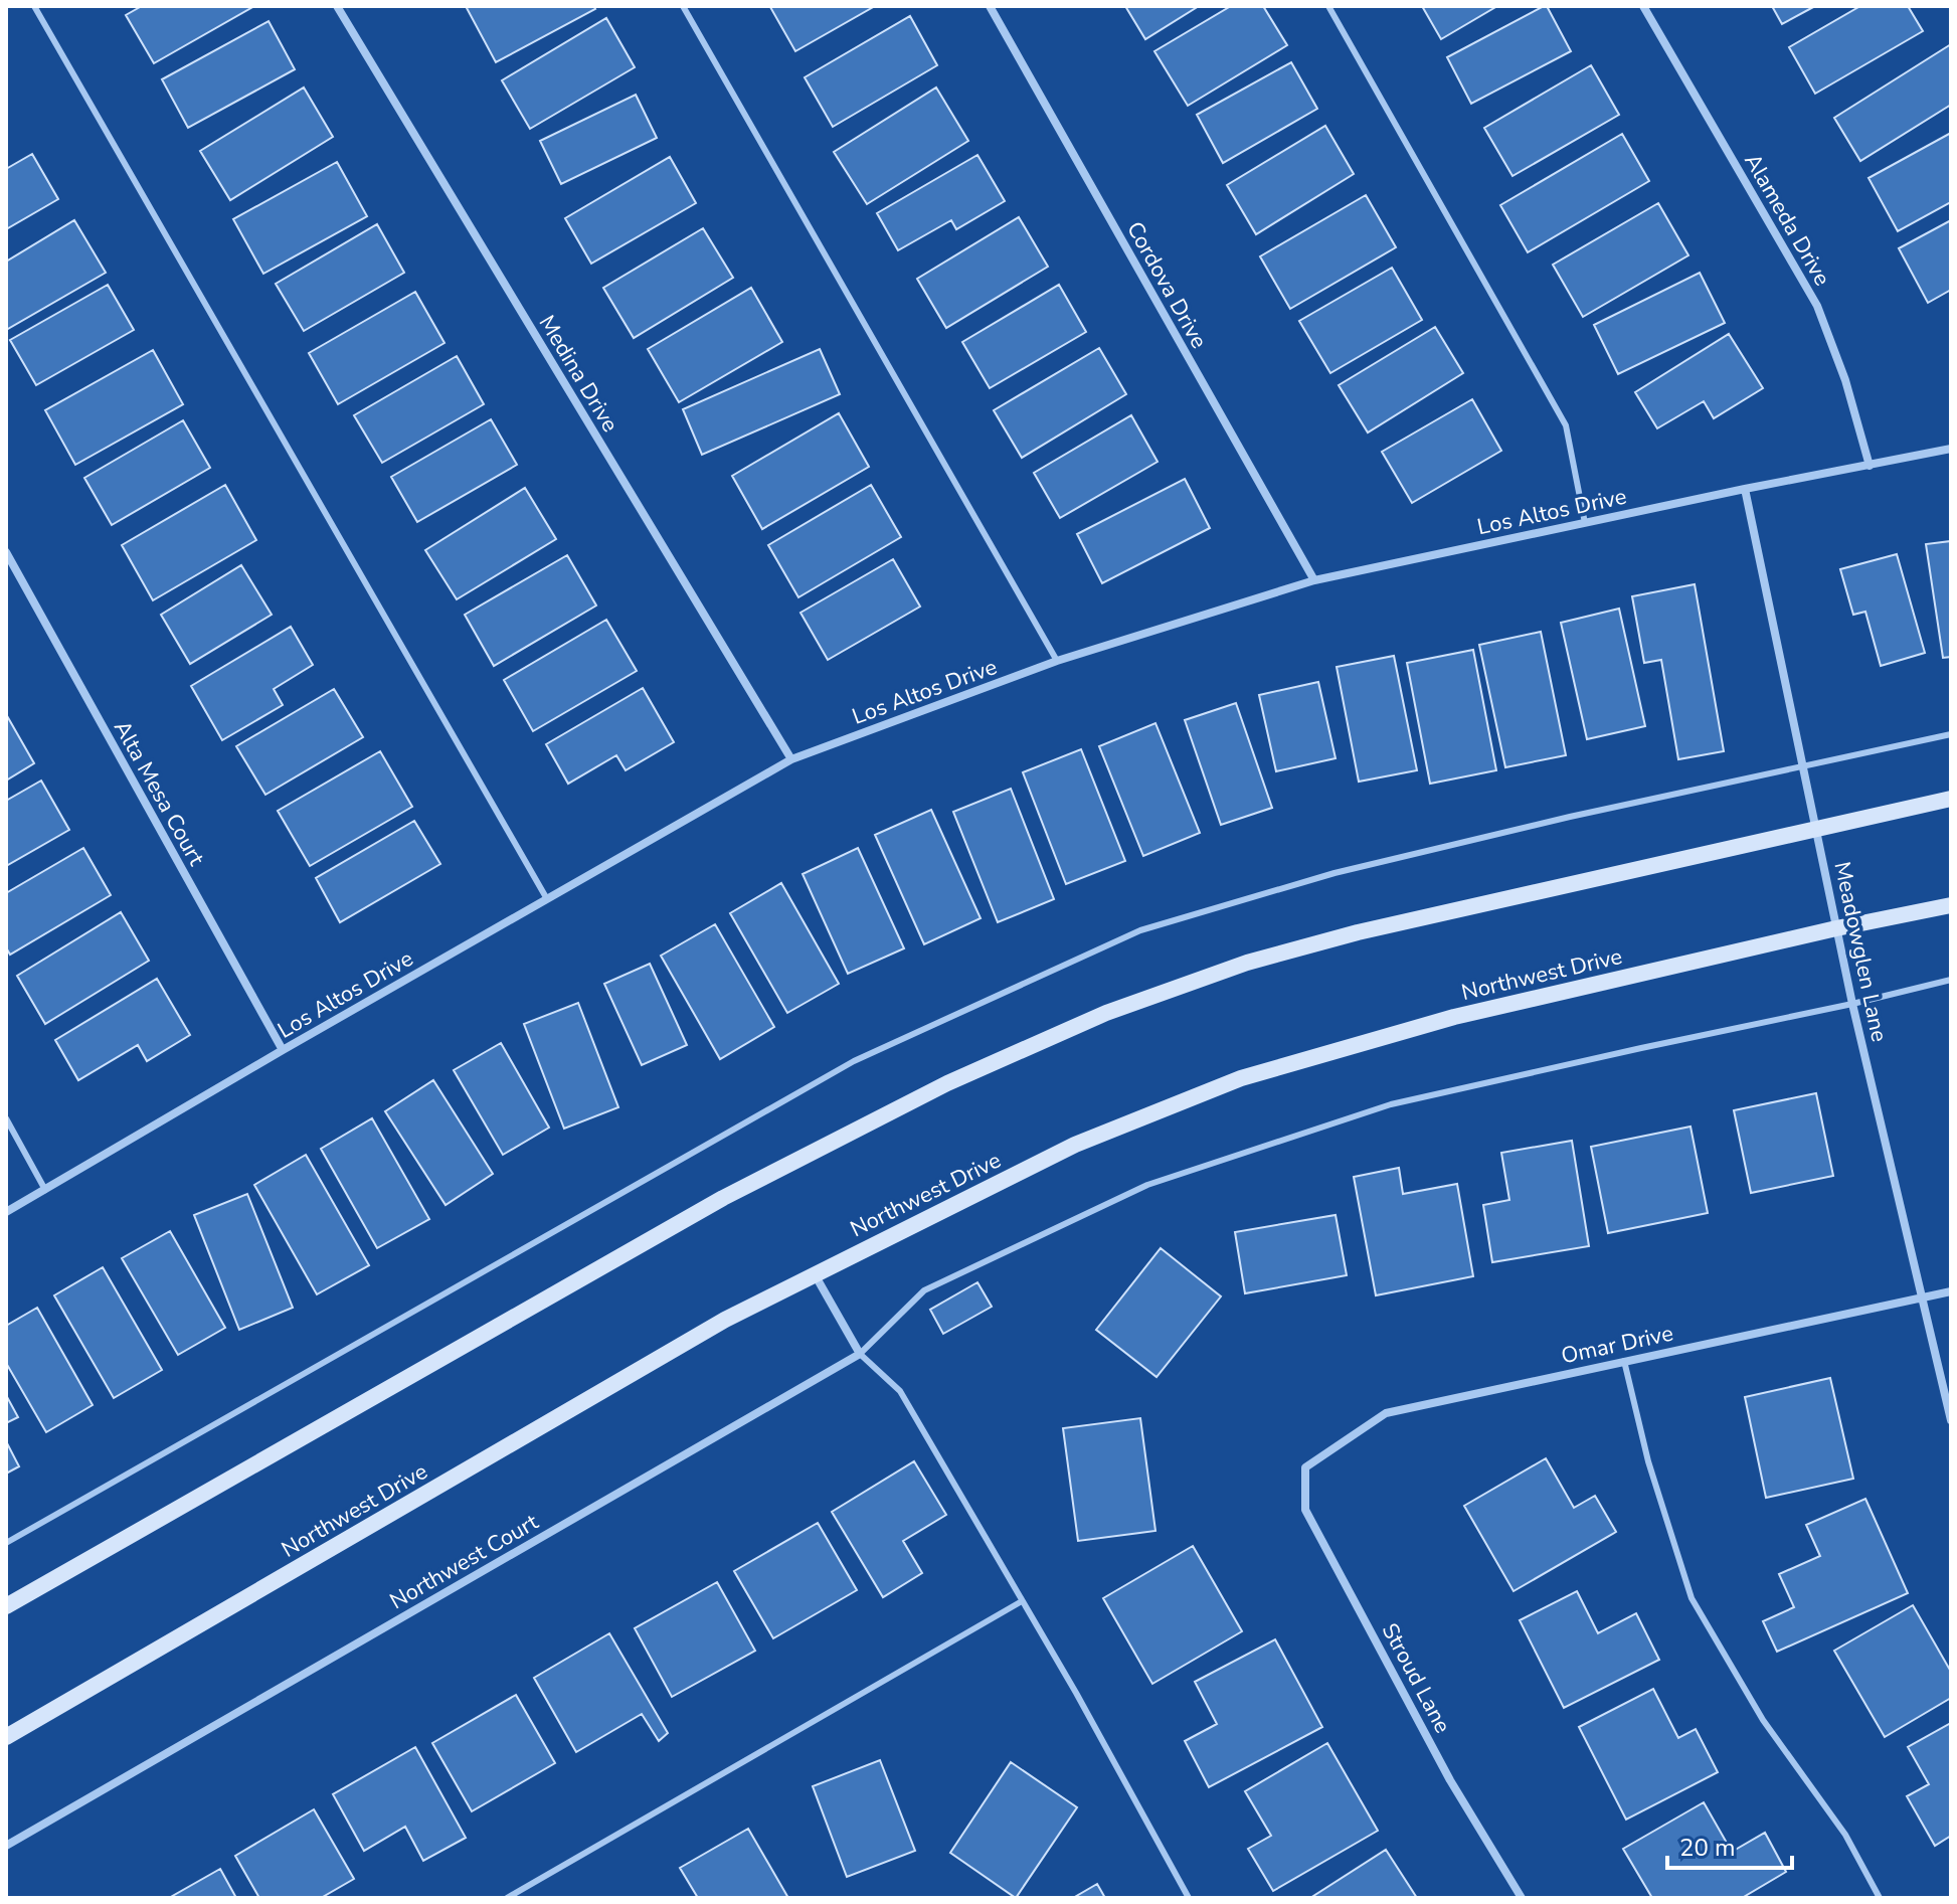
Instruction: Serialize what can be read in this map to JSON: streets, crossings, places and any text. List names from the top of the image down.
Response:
{
  "streets": {
    "main road": ["Northwest Drive"],
    "street": [
      "Alameda Drive",
      "Cordova Drive",
      "Medina Drive",
      "Los Altos Drive",
      "Alta Mesa Court",
      "Meadowglen Lane",
      "Omar Drive",
      "Northwest Court",
      "Stroud Lane"
    ]
  },
  "crossings": [
    ["Alameda Drive", "Los Altos Drive"],
    ["Cordova Drive", "Los Altos Drive"],
    ["Medina Drive", "Los Altos Drive"],
    ["Los Altos Drive", "Alta Mesa Court"],
    ["Los Altos Drive", "Meadowglen Lane"],
    ["Meadowglen Lane", "Northwest Drive"],
    ["Meadowglen Lane", "Omar Drive"],
    ["Omar Drive", "Stroud Lane"]
  ],
  "scale_bar": "20 m"
}
